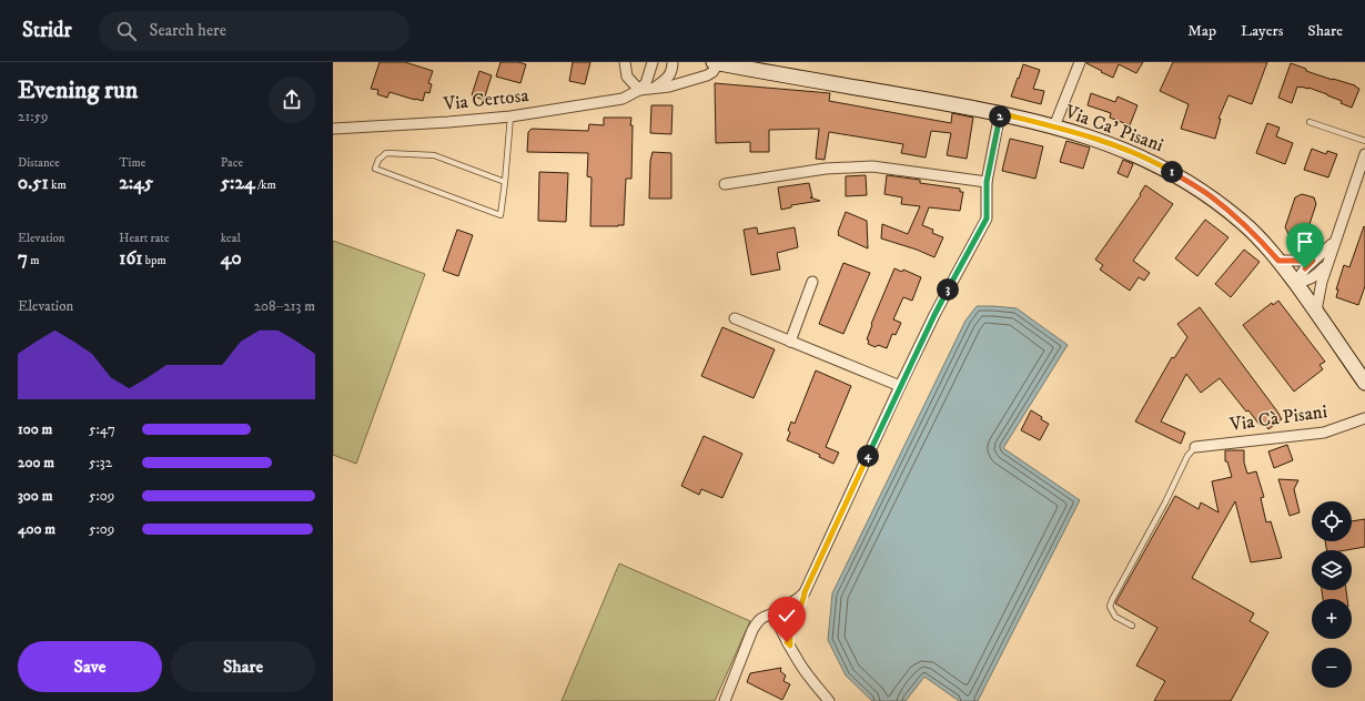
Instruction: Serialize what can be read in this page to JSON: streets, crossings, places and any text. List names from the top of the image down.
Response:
{
  "streets": {
    "main road": ["Via Ca' Pisani"],
    "street": ["Via Certosa", "Via Cà Pisani"]
  },
  "crossings": [
    ["Via Certosa", "Via Ca' Pisani"]
  ],
  "page": {
    "header": "Stridr",
    "search": "Search here",
    "nav": ["Map", "Layers", "Share"],
    "heading": ["Evening run", "21:59"],
    "pins": [
      "2",
      "1",
      "3",
      "4"
    ],
    "stats": [
      ["Distance", "0.51 km"],
      ["Time", "2:45"],
      ["Pace", "5:24 /km"],
      ["Elevation", "7 m"],
      ["Heart rate", "161 bpm"],
      ["kcal", "40"]
    ],
    "chart": ["Elevation", "208–213 m"],
    "list": [
      {
        "name": "100 m",
        "note": "5:47"
      },
      {
        "name": "200 m",
        "note": "5:32"
      },
      {
        "name": "300 m",
        "note": "5:09"
      },
      {
        "name": "400 m",
        "note": "5:09"
      }
    ],
    "map_buttons": ["+", "−"],
    "buttons": ["Save", "Share"]
  }
}
